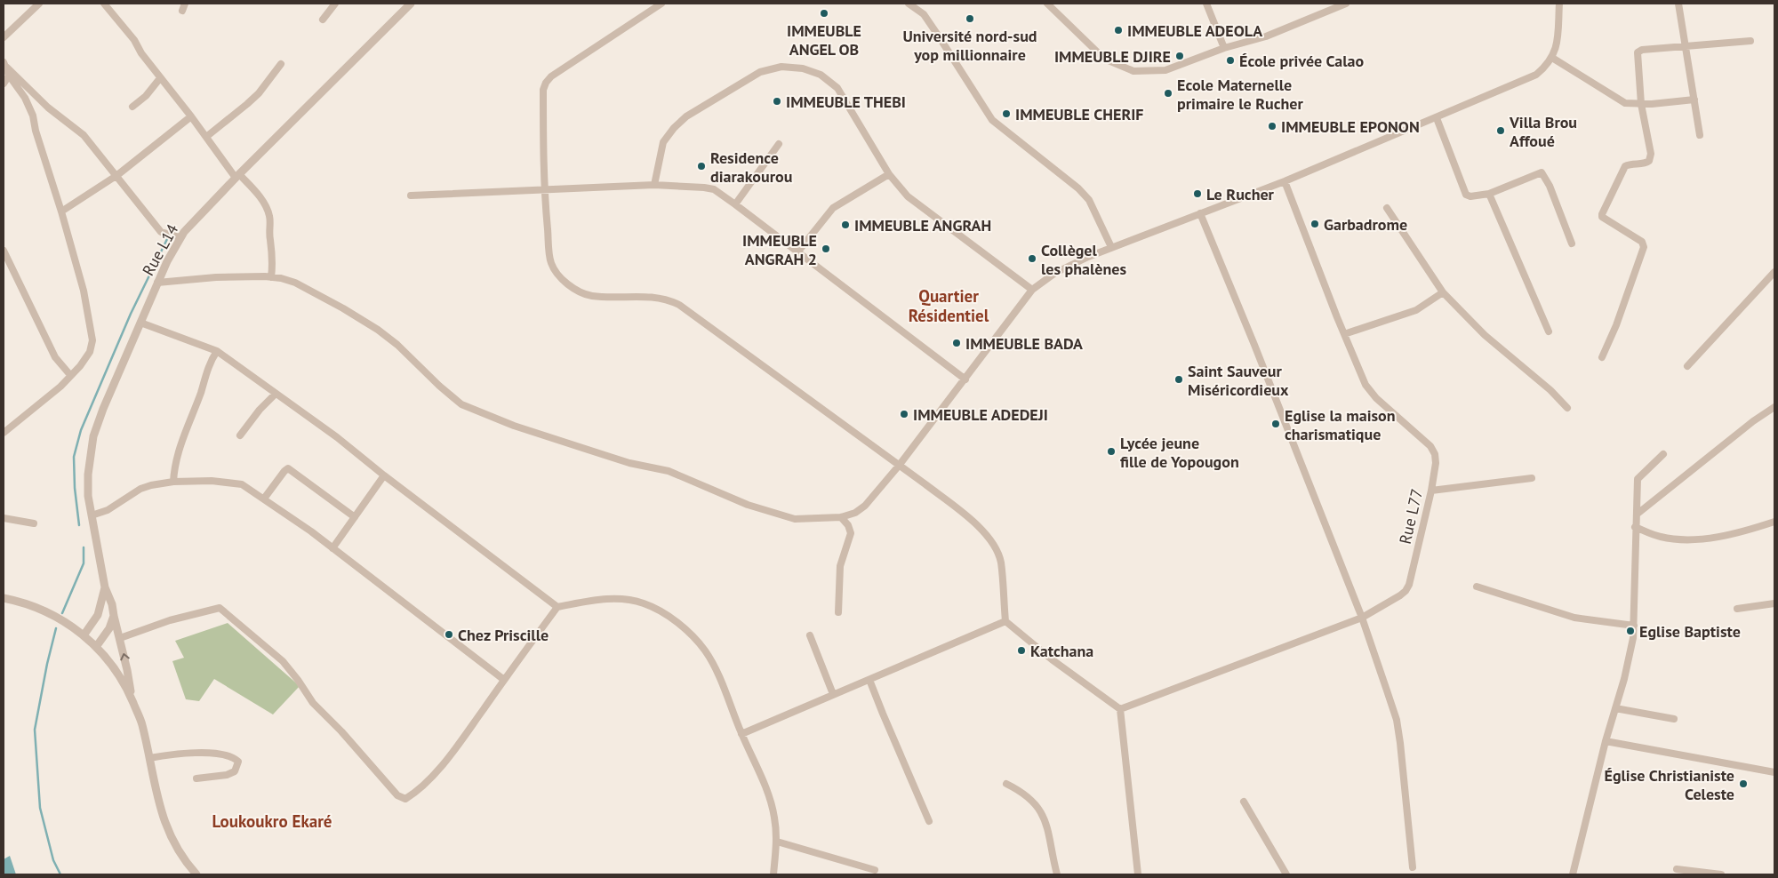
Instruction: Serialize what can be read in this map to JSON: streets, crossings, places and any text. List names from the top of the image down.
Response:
{
  "streets": {
    "street": ["Rue L14", "Rue L77"]
  },
  "districts": ["Quartier Résidentiel", "Loukoukro Ekaré"],
  "places": [
    "IMMEUBLE ANGEL OB",
    "Université nord-sud yop millionnaire",
    "IMMEUBLE ADEOLA",
    "IMMEUBLE DJIRE",
    "École privée Calao",
    "Ecole Maternelle primaire le Rucher",
    "IMMEUBLE THEBI",
    "IMMEUBLE CHERIF",
    "IMMEUBLE EPONON",
    "Villa Brou Affoué",
    "Residence diarakourou",
    "Le Rucher",
    "Garbadrome",
    "IMMEUBLE ANGRAH",
    "IMMEUBLE ANGRAH 2",
    "Collègel les phalènes",
    "IMMEUBLE BADA",
    "Saint Sauveur Miséricordieux",
    "IMMEUBLE ADEDEJI",
    "Eglise la maison charismatique",
    "Lycée jeune fille de Yopougon",
    "Eglise Baptiste",
    "Chez Priscille",
    "Katchana",
    "Église Christianiste Celeste"
  ]
}
